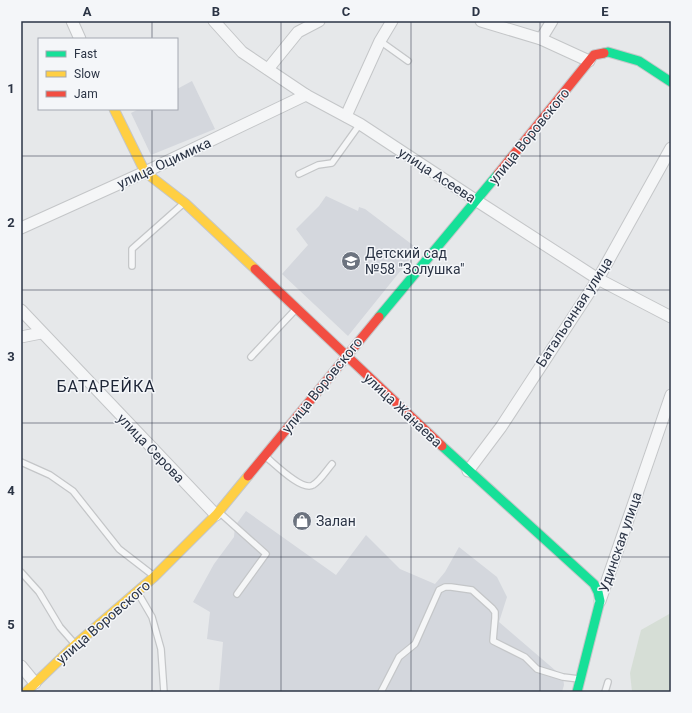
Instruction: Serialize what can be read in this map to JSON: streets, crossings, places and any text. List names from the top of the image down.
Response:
{
  "streets": {
    "street": [
      "улица Воровского",
      "улица Оцимика",
      "улица Асеева",
      "Батальонная улица",
      "улица Жанаева",
      "улица Серова",
      "Удинская улица"
    ]
  },
  "crossings": [
    ["улица Воровского", "улица Асеева"],
    ["улица Воровского", "улица Жанаева"],
    ["улица Воровского", "улица Серова"],
    ["улица Оцимика", "улица Асеева"],
    ["улица Оцимика", "улица Жанаева"],
    ["улица Асеева", "Батальонная улица"],
    ["Батальонная улица", "улица Жанаева"],
    ["улица Жанаева", "Удинская улица"]
  ],
  "districts": ["БАТАРЕЙКА"],
  "places": {
    "school or university": ["Детский сад №58 \"Золушка\""],
    "shop": ["Залан"]
  },
  "legend": ["Fast", "Slow", "Jam"],
  "grid": {
    "columns": [
      "A",
      "B",
      "C",
      "D",
      "E"
    ],
    "rows": [
      "1",
      "2",
      "3",
      "4",
      "5"
    ]
  }
}
